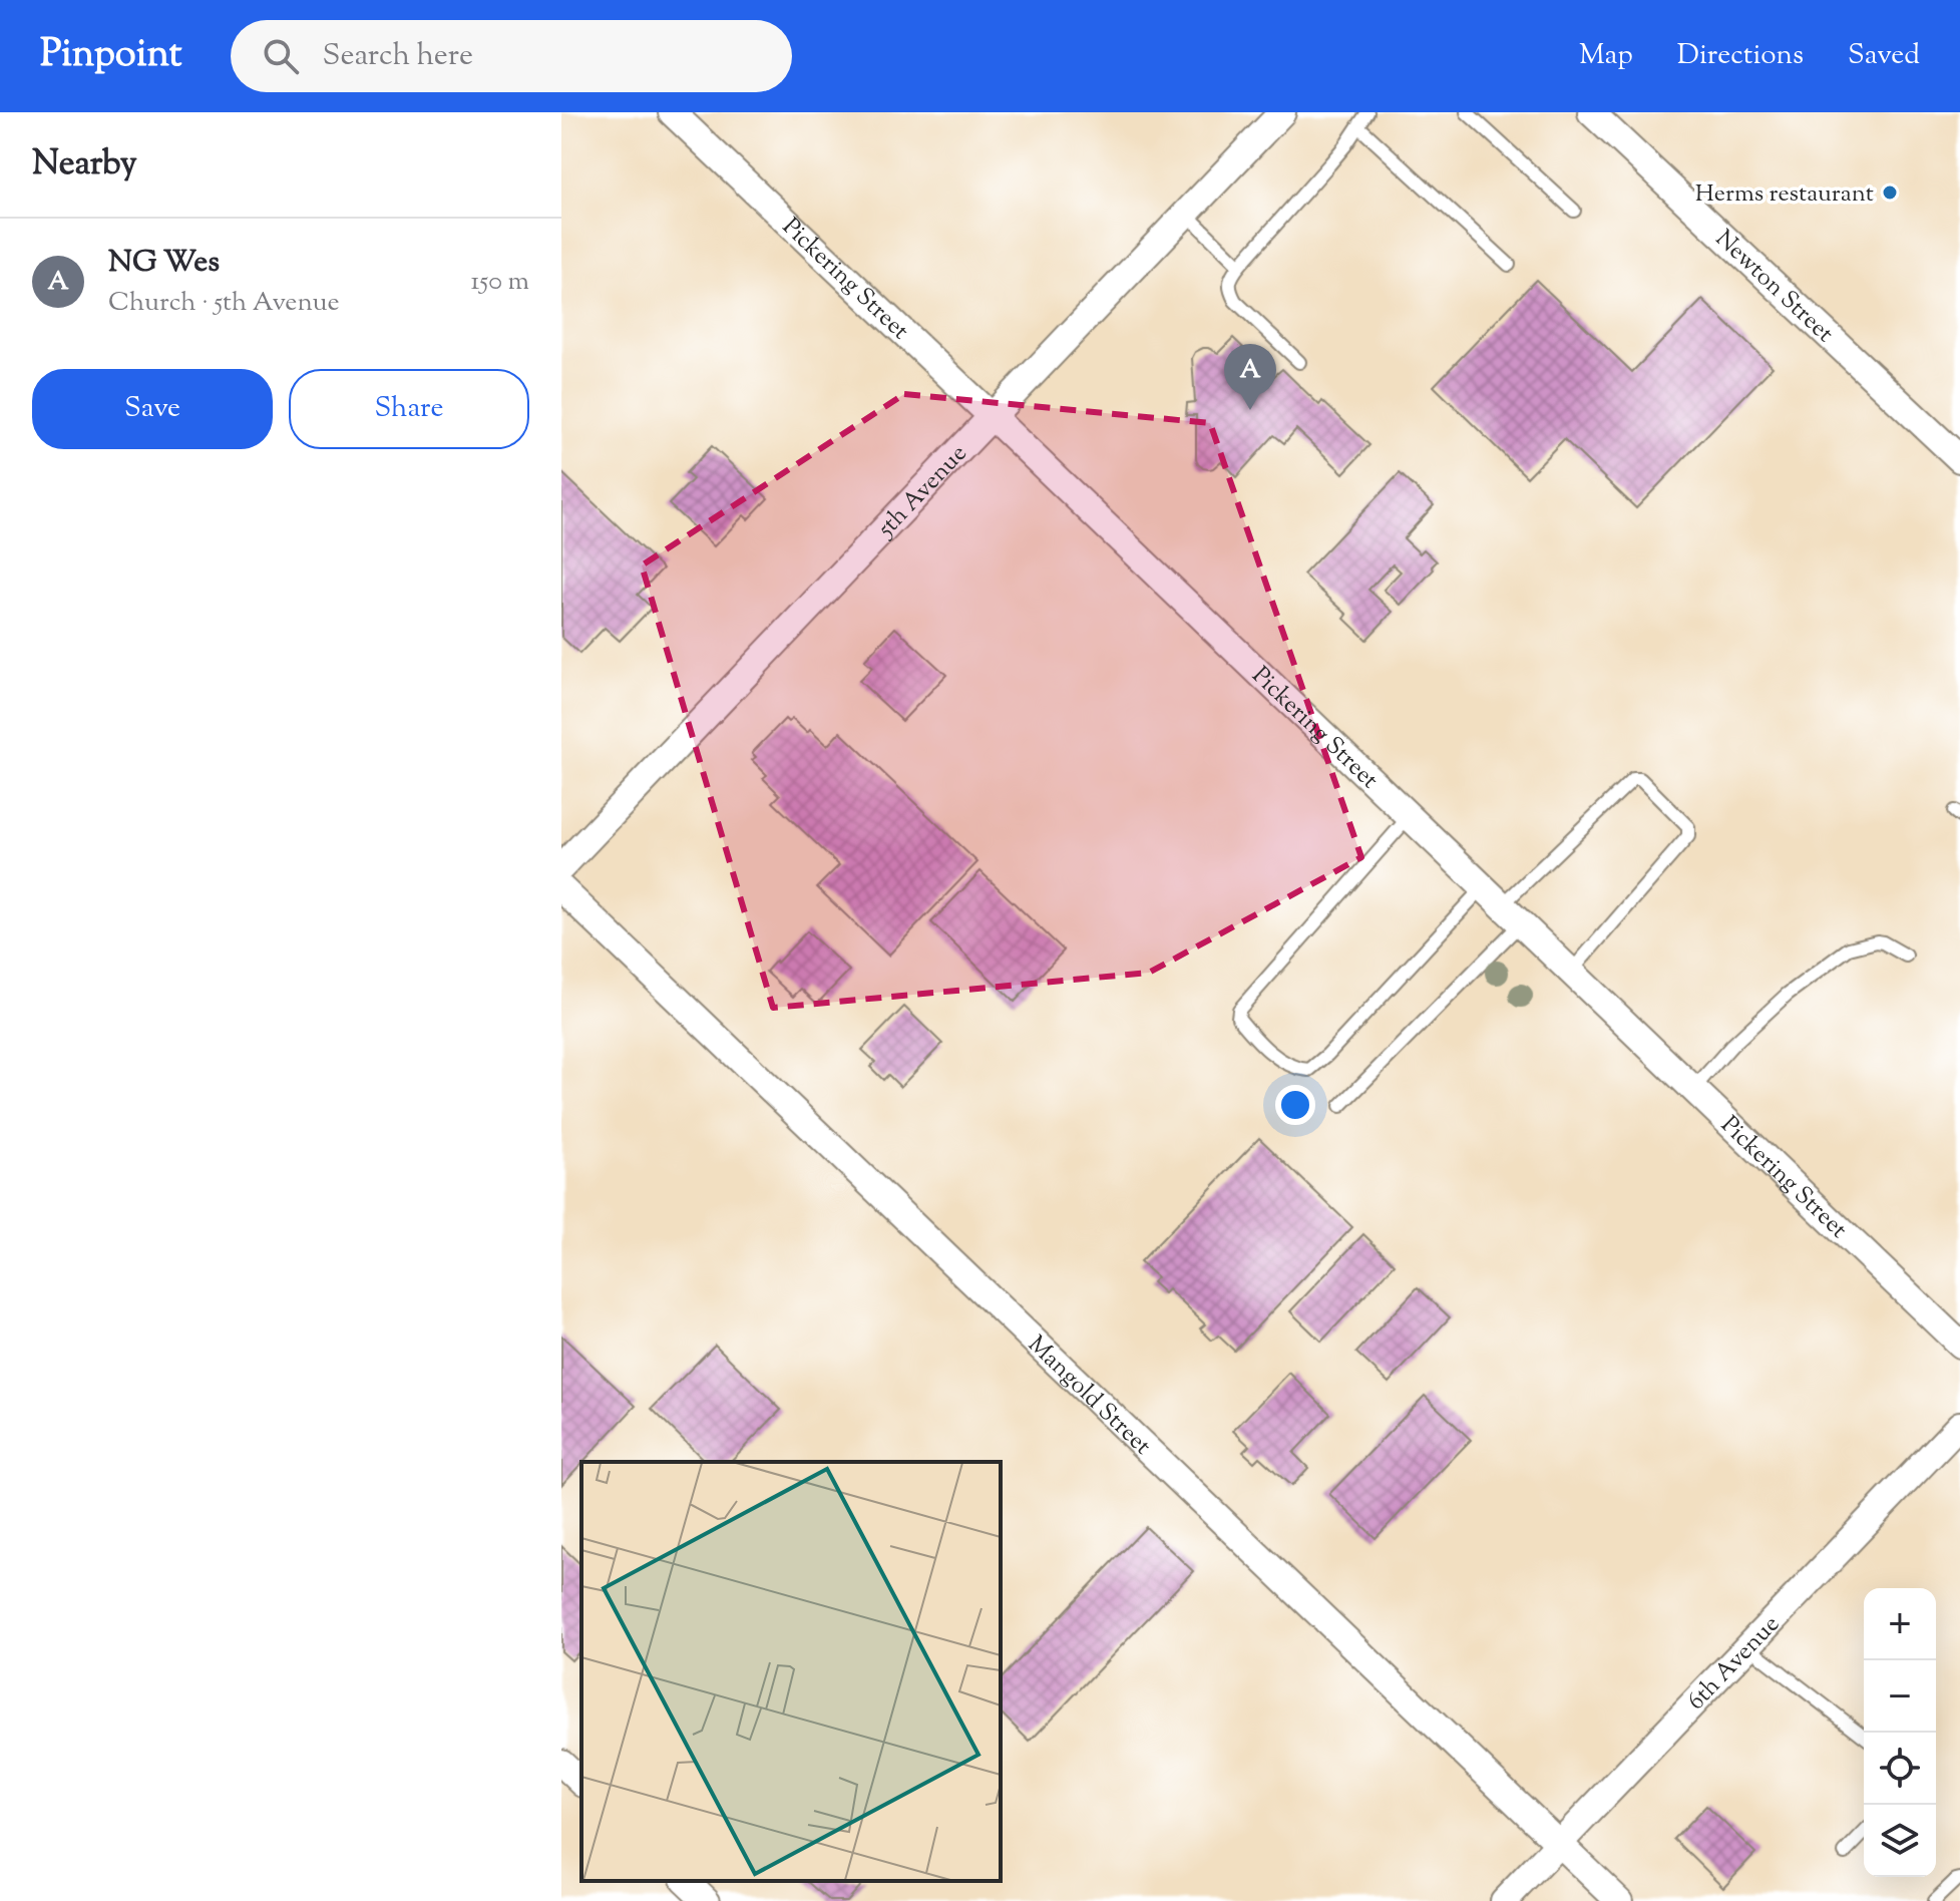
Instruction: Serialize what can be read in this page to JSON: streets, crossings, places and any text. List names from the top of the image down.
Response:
{
  "streets": {
    "street": [
      "Pickering Street",
      "Newton Street",
      "5th Avenue",
      "Mangold Street",
      "6th Avenue"
    ]
  },
  "crossings": [
    ["Pickering Street", "5th Avenue"],
    ["Mangold Street", "6th Avenue"]
  ],
  "places": ["Herms restaurant"],
  "page": {
    "header": "Pinpoint",
    "search": "Search here",
    "nav": ["Map", "Directions", "Saved"],
    "heading": "Nearby",
    "list": [
      {
        "mark": "A",
        "name": "NG Wes",
        "note": "Church · 5th Avenue",
        "value": "150 m"
      }
    ],
    "pins": "A",
    "buttons": ["Save", "Share"],
    "map_buttons": ["+", "−"]
  }
}
